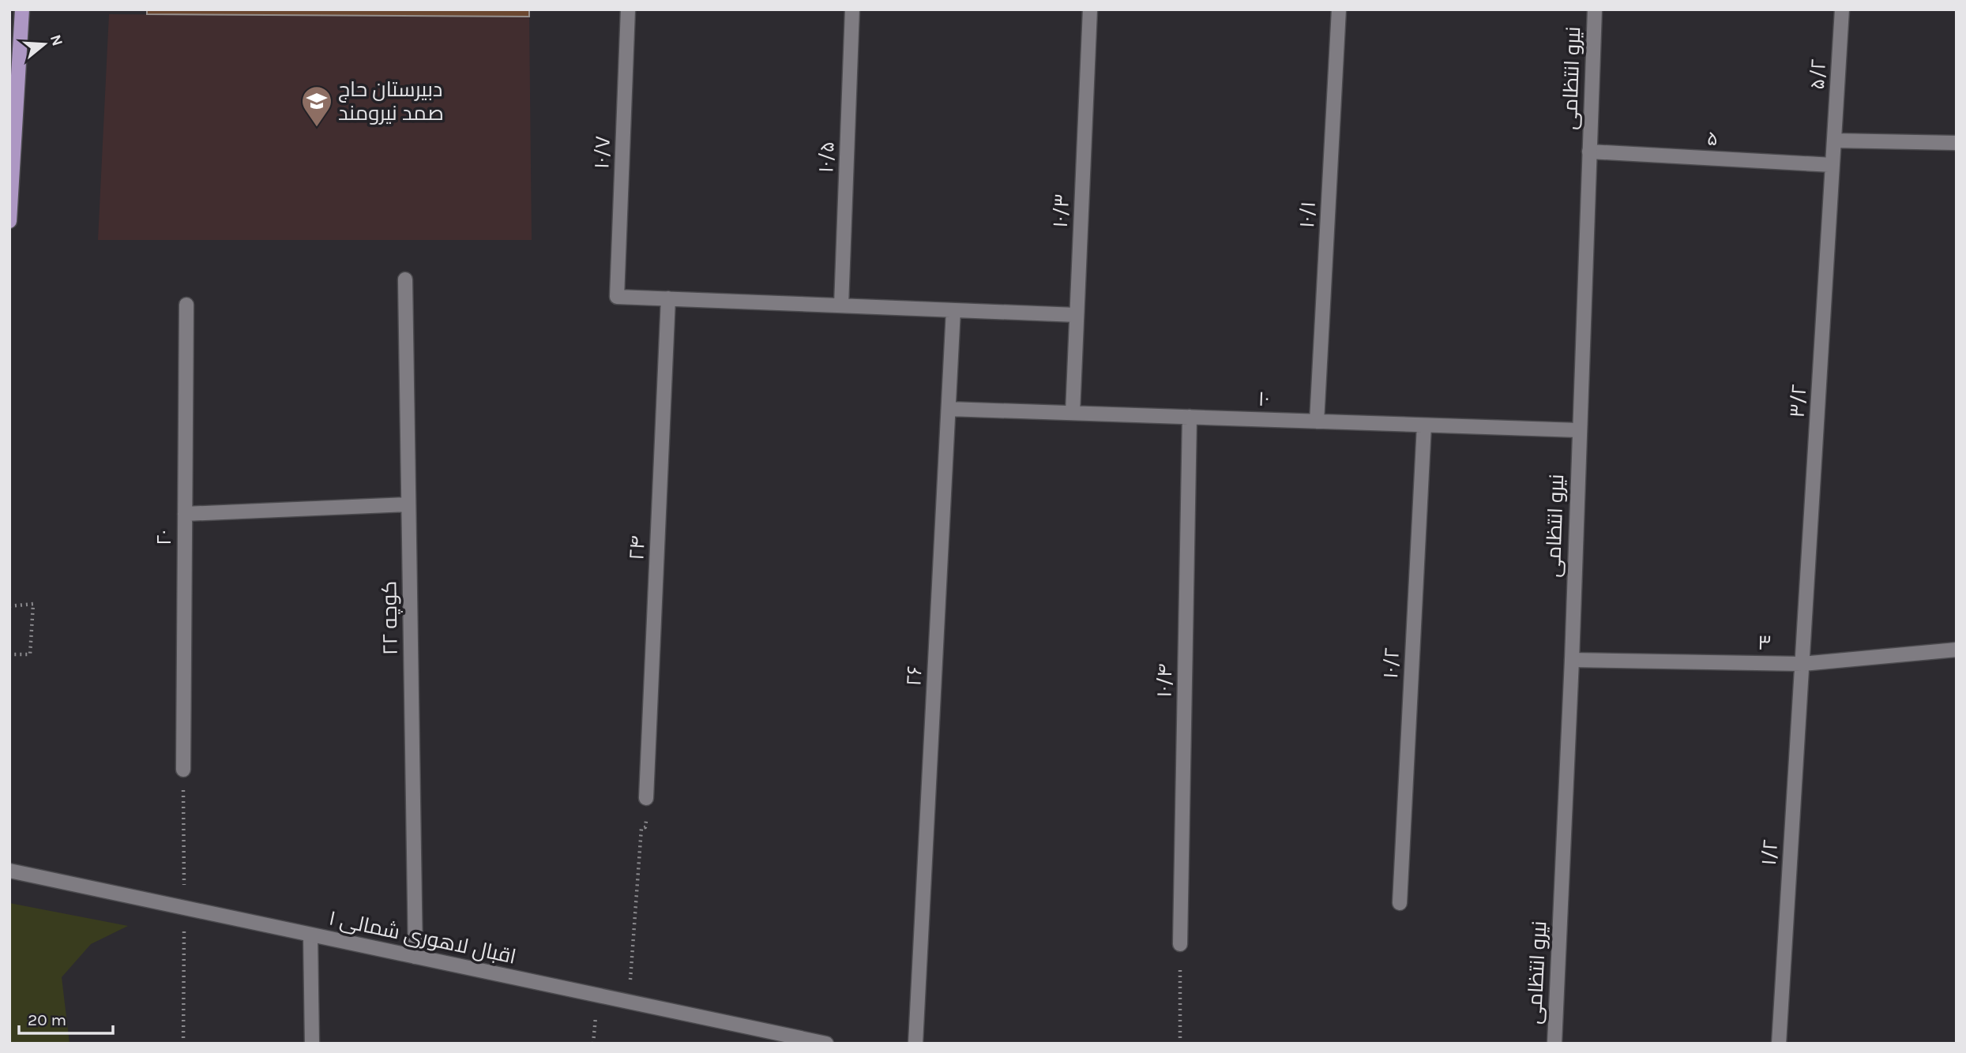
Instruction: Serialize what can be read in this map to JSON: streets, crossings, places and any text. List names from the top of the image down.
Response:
{
  "streets": {
    "street": [
      "۵/۲",
      "نیرو انتظامی",
      "۵",
      "۱۰/۷",
      "۱۰/۵",
      "۱۰/۳",
      "۱۰/۱",
      "۱۰",
      "۳/۲",
      "۲۰",
      "۲۴",
      "کوچه ۲۲",
      "۳",
      "۱۰/۲",
      "۲۶",
      "۱۰/۴",
      "۱/۲",
      "اقبال لاهوری شمالی ۱"
    ]
  },
  "crossings": [
    ["۵/۲", "۳/۲"],
    ["نیرو انتظامی", "۵"],
    ["نیرو انتظامی", "۱۰"],
    ["نیرو انتظامی", "۳"],
    ["۵", "۳/۲"],
    ["۱۰/۷", "۲۴"],
    ["۱۰/۳", "۱۰"],
    ["۱۰/۱", "۱۰"],
    ["۱۰", "۱۰/۲"],
    ["۱۰", "۲۶"],
    ["۱۰", "۱۰/۴"],
    ["۳/۲", "۳"],
    ["۳/۲", "۱/۲"],
    ["کوچه ۲۲", "اقبال لاهوری شمالی ۱"],
    ["۳", "۱/۲"]
  ],
  "places": {
    "school or university": ["دبیرستان حاج صمد نیرومند"]
  },
  "scale_bar": "20 m",
  "north": "right"
}
